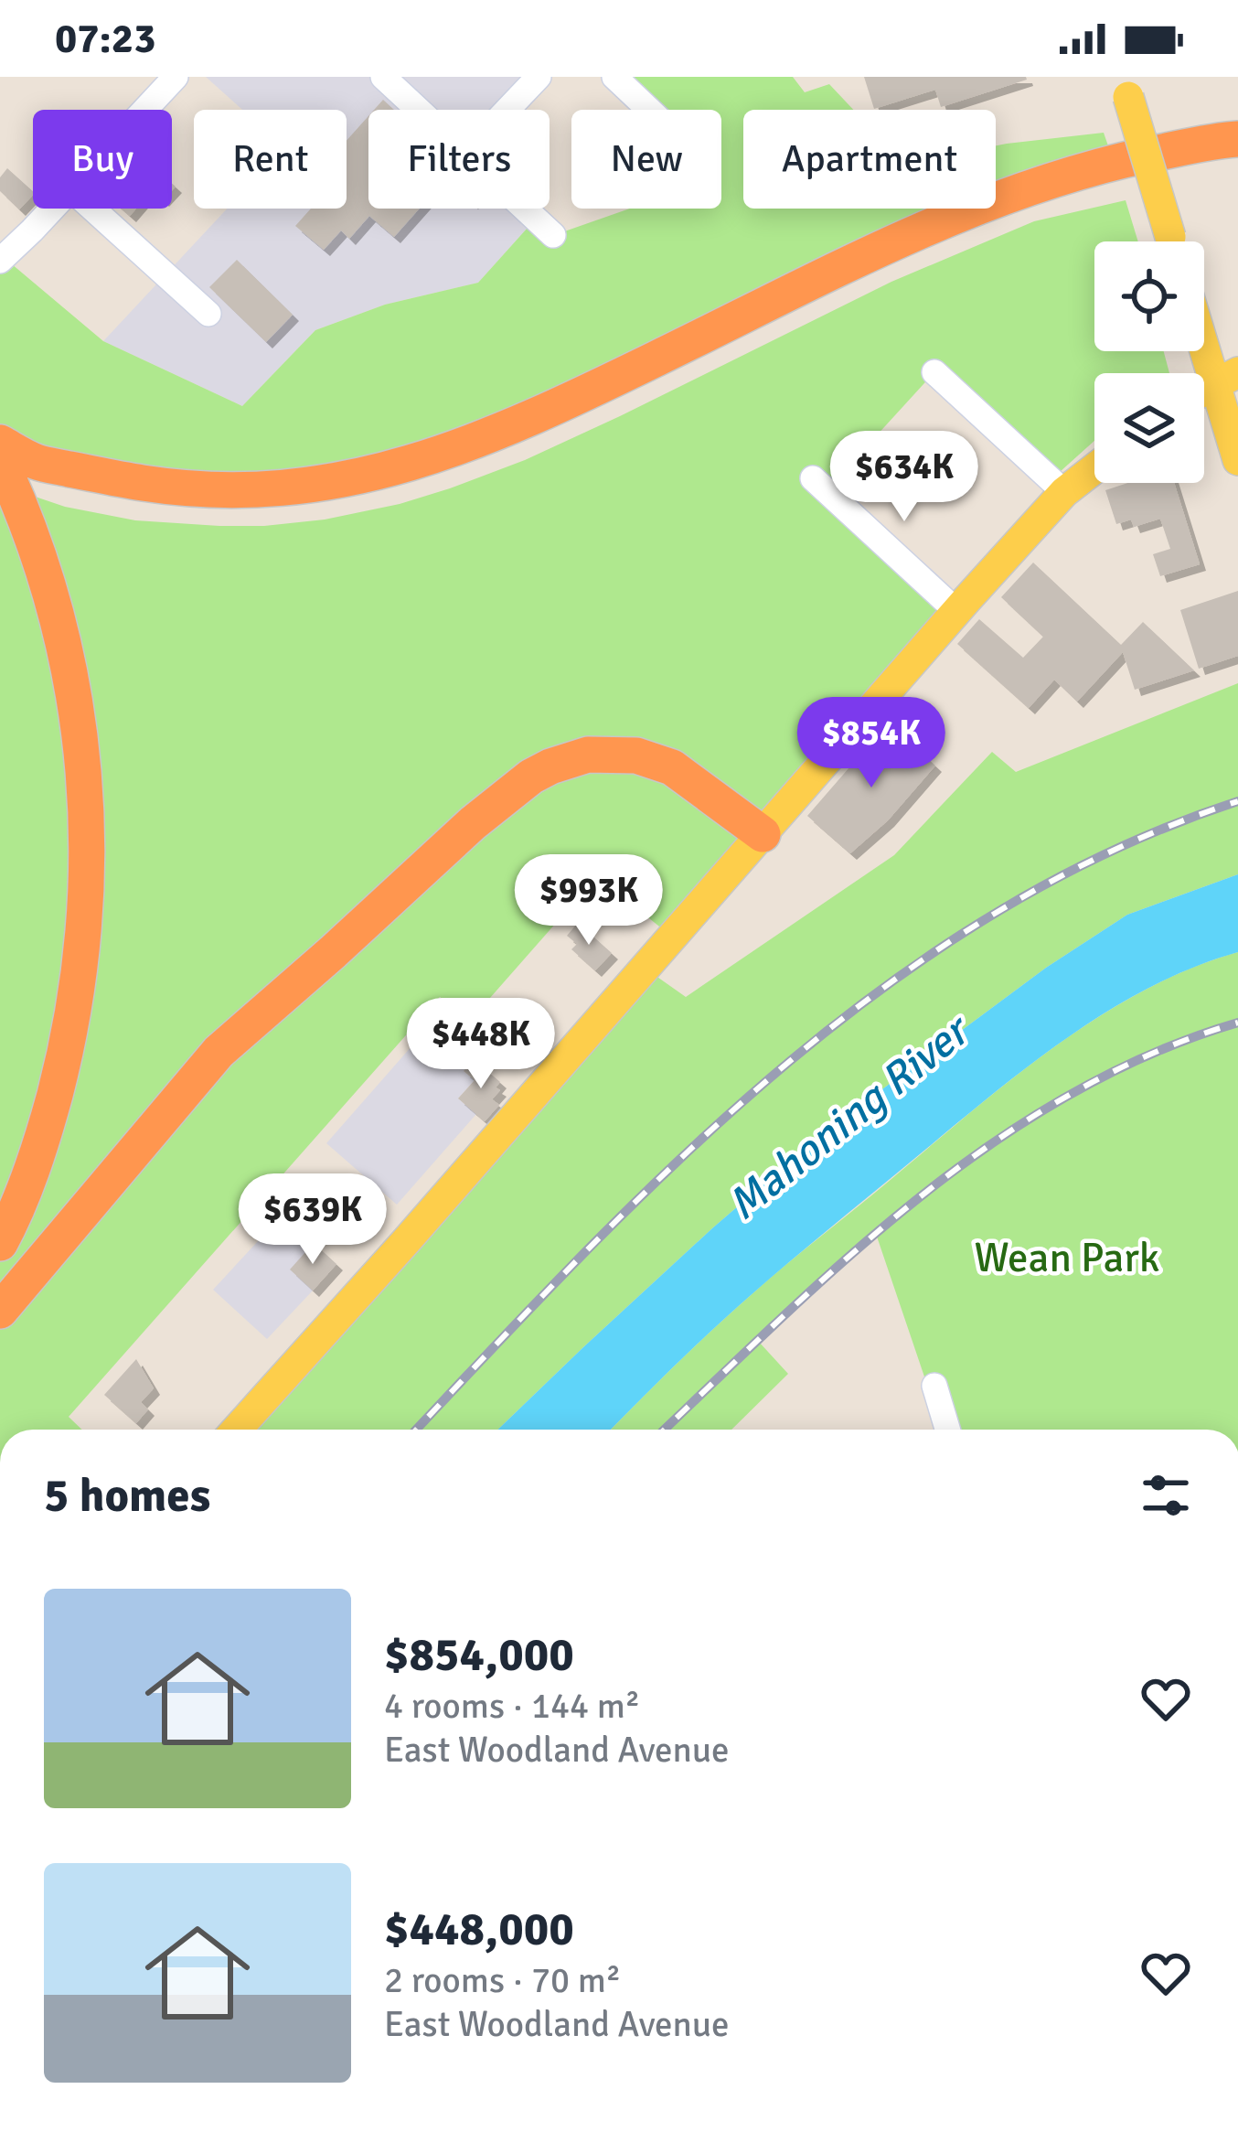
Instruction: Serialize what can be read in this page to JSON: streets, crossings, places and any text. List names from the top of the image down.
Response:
{
  "water": ["Mahoning River"],
  "parks": ["Wean Park"],
  "page": {
    "status": "07:23",
    "chip": [
      "Buy",
      "Rent",
      "Filters",
      "New",
      "Apartment"
    ],
    "price": [
      "$634K",
      "$854K",
      "$993K",
      "$448K",
      "$639K"
    ],
    "heading": "5 homes",
    "list": [
      {
        "name": "$854,000",
        "note": "4 rooms · 144 m² · East Woodland Avenue"
      },
      {
        "name": "$448,000",
        "note": "2 rooms · 70 m² · East Woodland Avenue"
      }
    ]
  }
}
